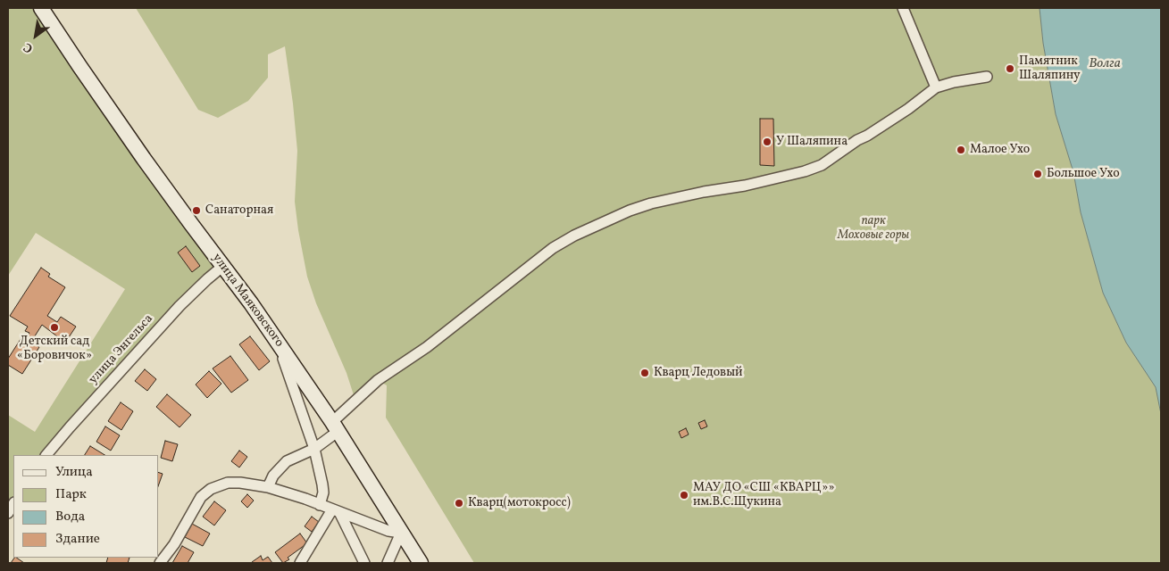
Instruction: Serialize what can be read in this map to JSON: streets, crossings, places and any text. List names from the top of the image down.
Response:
{
  "streets": {
    "main road": ["улица Маяковского"],
    "street": ["улица Энгельса"]
  },
  "crossings": [
    ["улица Маяковского", "улица Энгельса"]
  ],
  "water": ["Волга"],
  "parks": ["парк Моховые горы"],
  "places": [
    "Памятник Шаляпину",
    "У Шаляпина",
    "Малое Ухо",
    "Большое Ухо",
    "Санаторная",
    "Детский сад «Боровичок»",
    "Кварц Ледовый",
    "МАУ ДО «СШ «КВАРЦ»» им.В.С.Щукина",
    "Кварц(мотокросс)"
  ],
  "legend": [
    "Улица",
    "Парк",
    "Вода",
    "Здание"
  ],
  "north": "bottom left"
}
